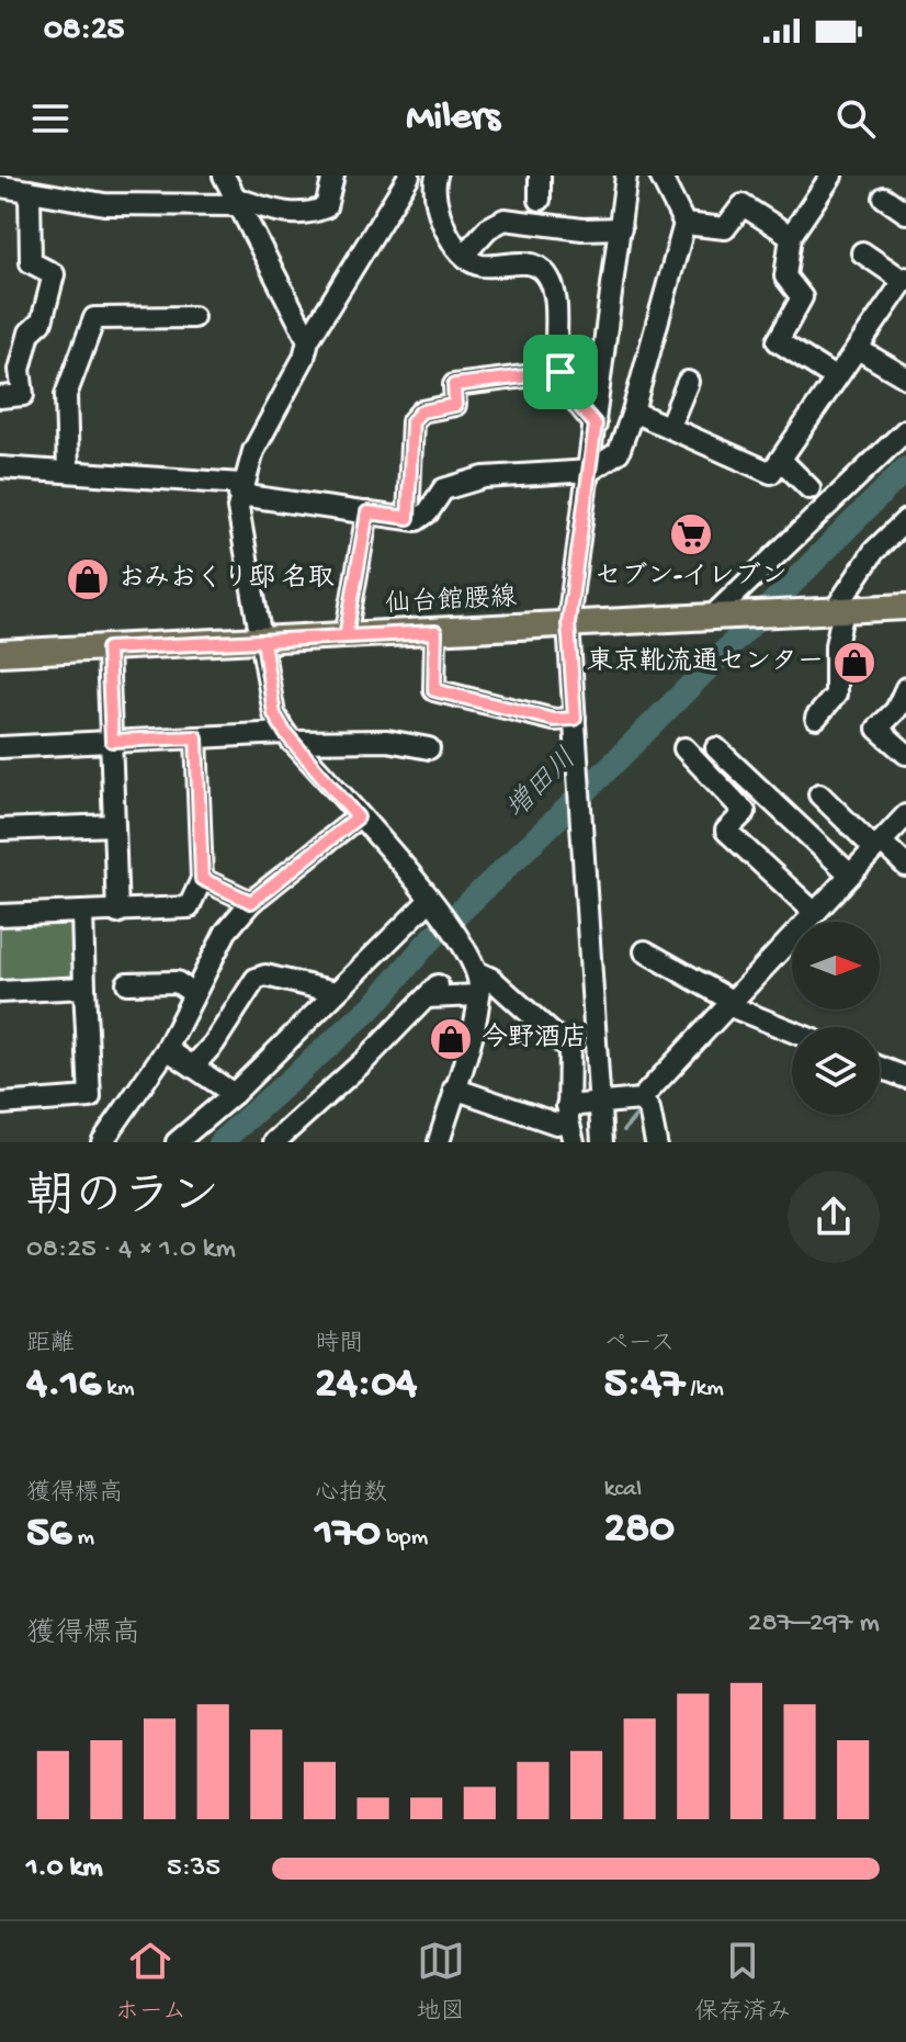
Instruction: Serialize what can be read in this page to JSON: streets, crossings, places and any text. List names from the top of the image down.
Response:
{
  "streets": {
    "main road": ["仙台館腰線"]
  },
  "water": ["増田川"],
  "places": {
    "supermarket": ["セブン-イレブン"],
    "shop": ["おみおくり邸 名取", "東京靴流通センター", "今野酒店"]
  },
  "north": "right",
  "page": {
    "status": "08:25",
    "header": "Milers",
    "heading": ["朝のラン", "08:25 · 4 × 1.0 km"],
    "stats": [
      ["距離", "4.16 km"],
      ["時間", "24:04"],
      ["ペース", "5:47 /km"],
      ["獲得標高", "56 m"],
      ["心拍数", "170 bpm"],
      ["kcal", "280"]
    ],
    "chart": ["獲得標高", "287–297 m"],
    "list": [
      {
        "name": "1.0 km",
        "note": "5:35"
      }
    ],
    "tabs": ["ホーム", "地図", "保存済み"]
  }
}
